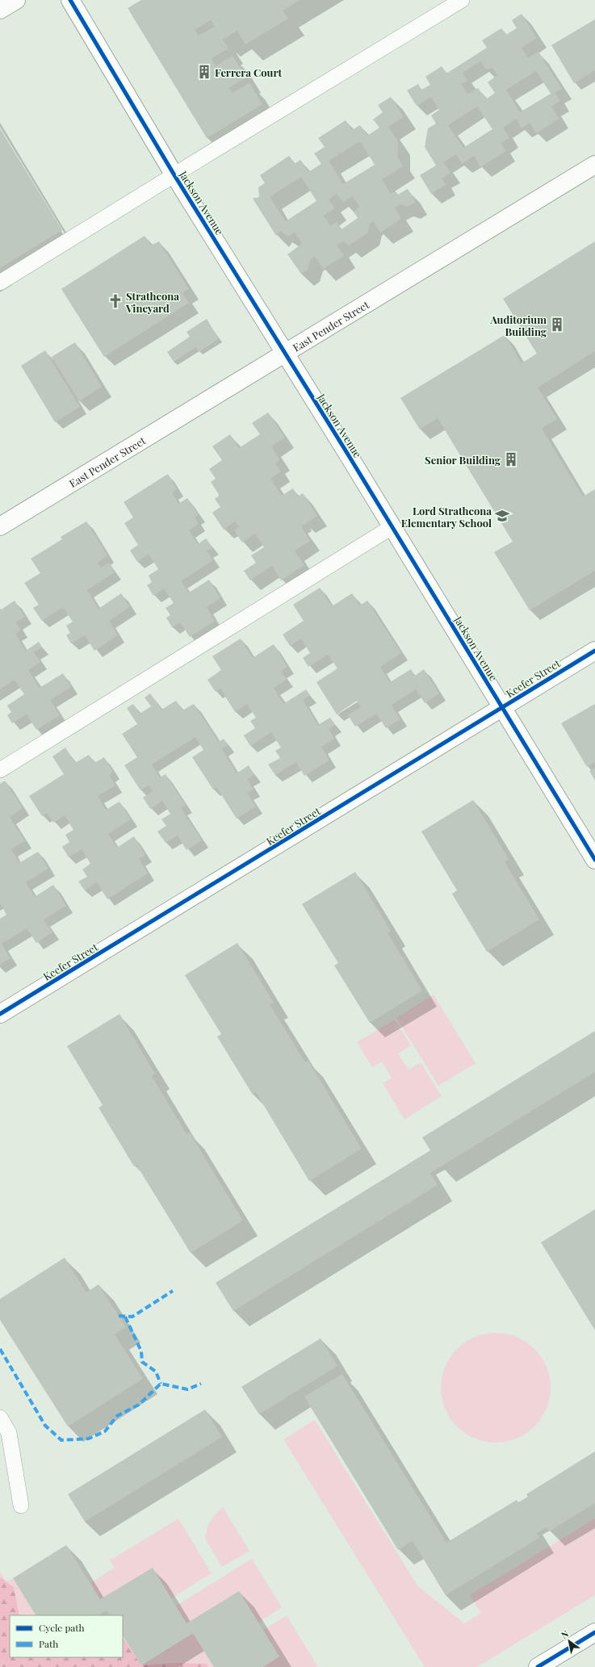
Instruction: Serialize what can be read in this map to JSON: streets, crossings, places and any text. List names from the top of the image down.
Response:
{
  "streets": {
    "street": ["Jackson Avenue", "East Pender Street", "Keefer Street"]
  },
  "crossings": [
    ["Jackson Avenue", "East Pender Street"],
    ["Jackson Avenue", "Keefer Street"]
  ],
  "places": {
    "building": ["Ferrera Court", "Auditorium Building", "Senior Building"],
    "church": ["Strathcona Vineyard"],
    "school or university": ["Lord Strathcona Elementary School"]
  },
  "legend": ["Cycle path", "Path"],
  "north": "top left"
}
